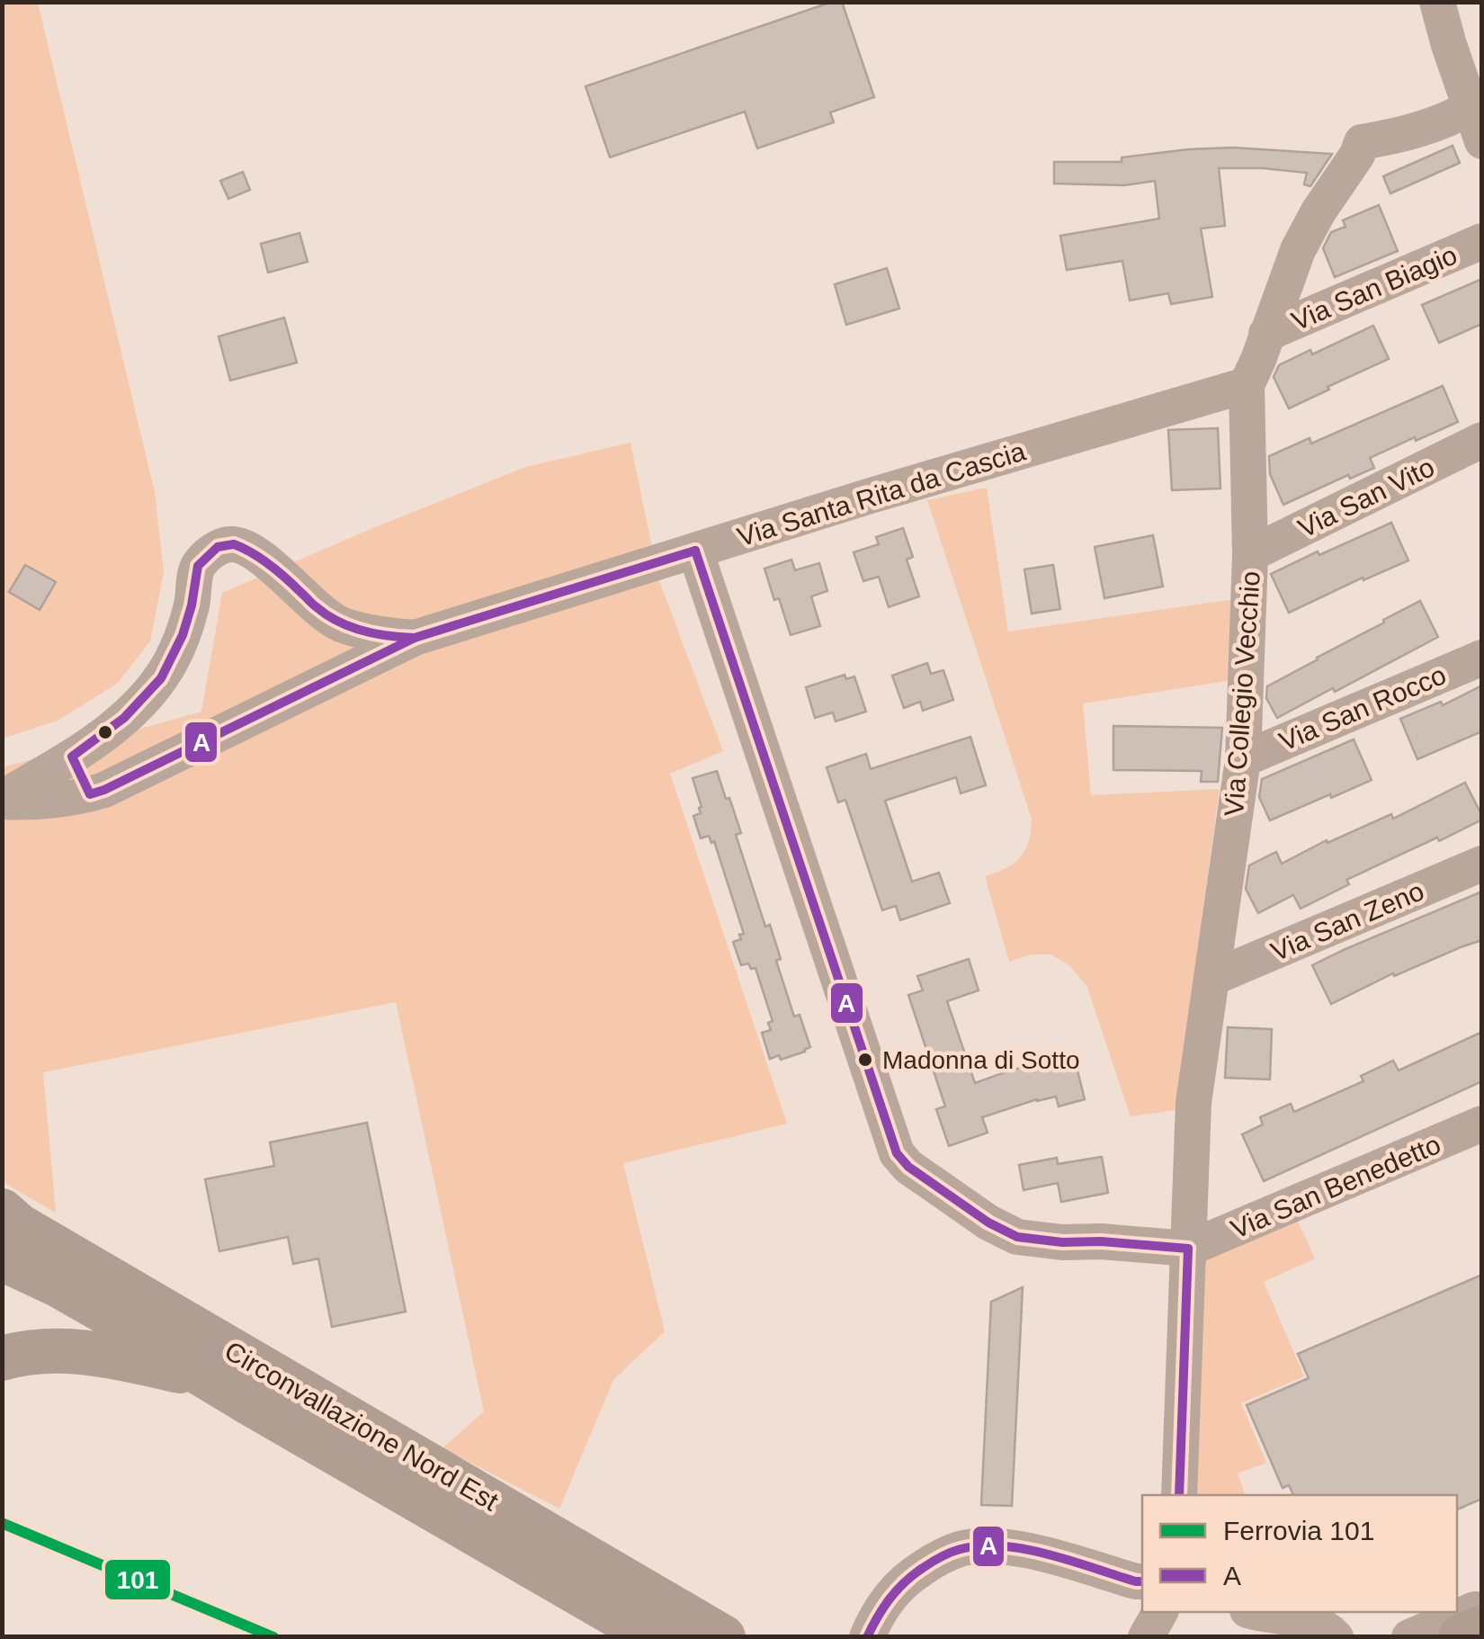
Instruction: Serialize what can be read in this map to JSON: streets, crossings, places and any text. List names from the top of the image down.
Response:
{
  "streets": {
    "main road": ["Circonvallazione Nord Est"],
    "street": [
      "Via San Biagio",
      "Via Santa Rita da Cascia",
      "Via San Vito",
      "Via Collegio Vecchio",
      "Via San Rocco",
      "Via San Zeno",
      "Via San Benedetto"
    ]
  },
  "crossings": [
    ["Via San Biagio", "Via Collegio Vecchio"],
    ["Via Santa Rita da Cascia", "Via Collegio Vecchio"],
    ["Via San Vito", "Via Collegio Vecchio"],
    ["Via Collegio Vecchio", "Via San Rocco"],
    ["Via Collegio Vecchio", "Via San Zeno"],
    ["Via Collegio Vecchio", "Via San Benedetto"]
  ],
  "places": ["Madonna di Sotto"],
  "lines": ["transit line A", "rail line 101"],
  "legend": ["Ferrovia 101", "A"]
}
